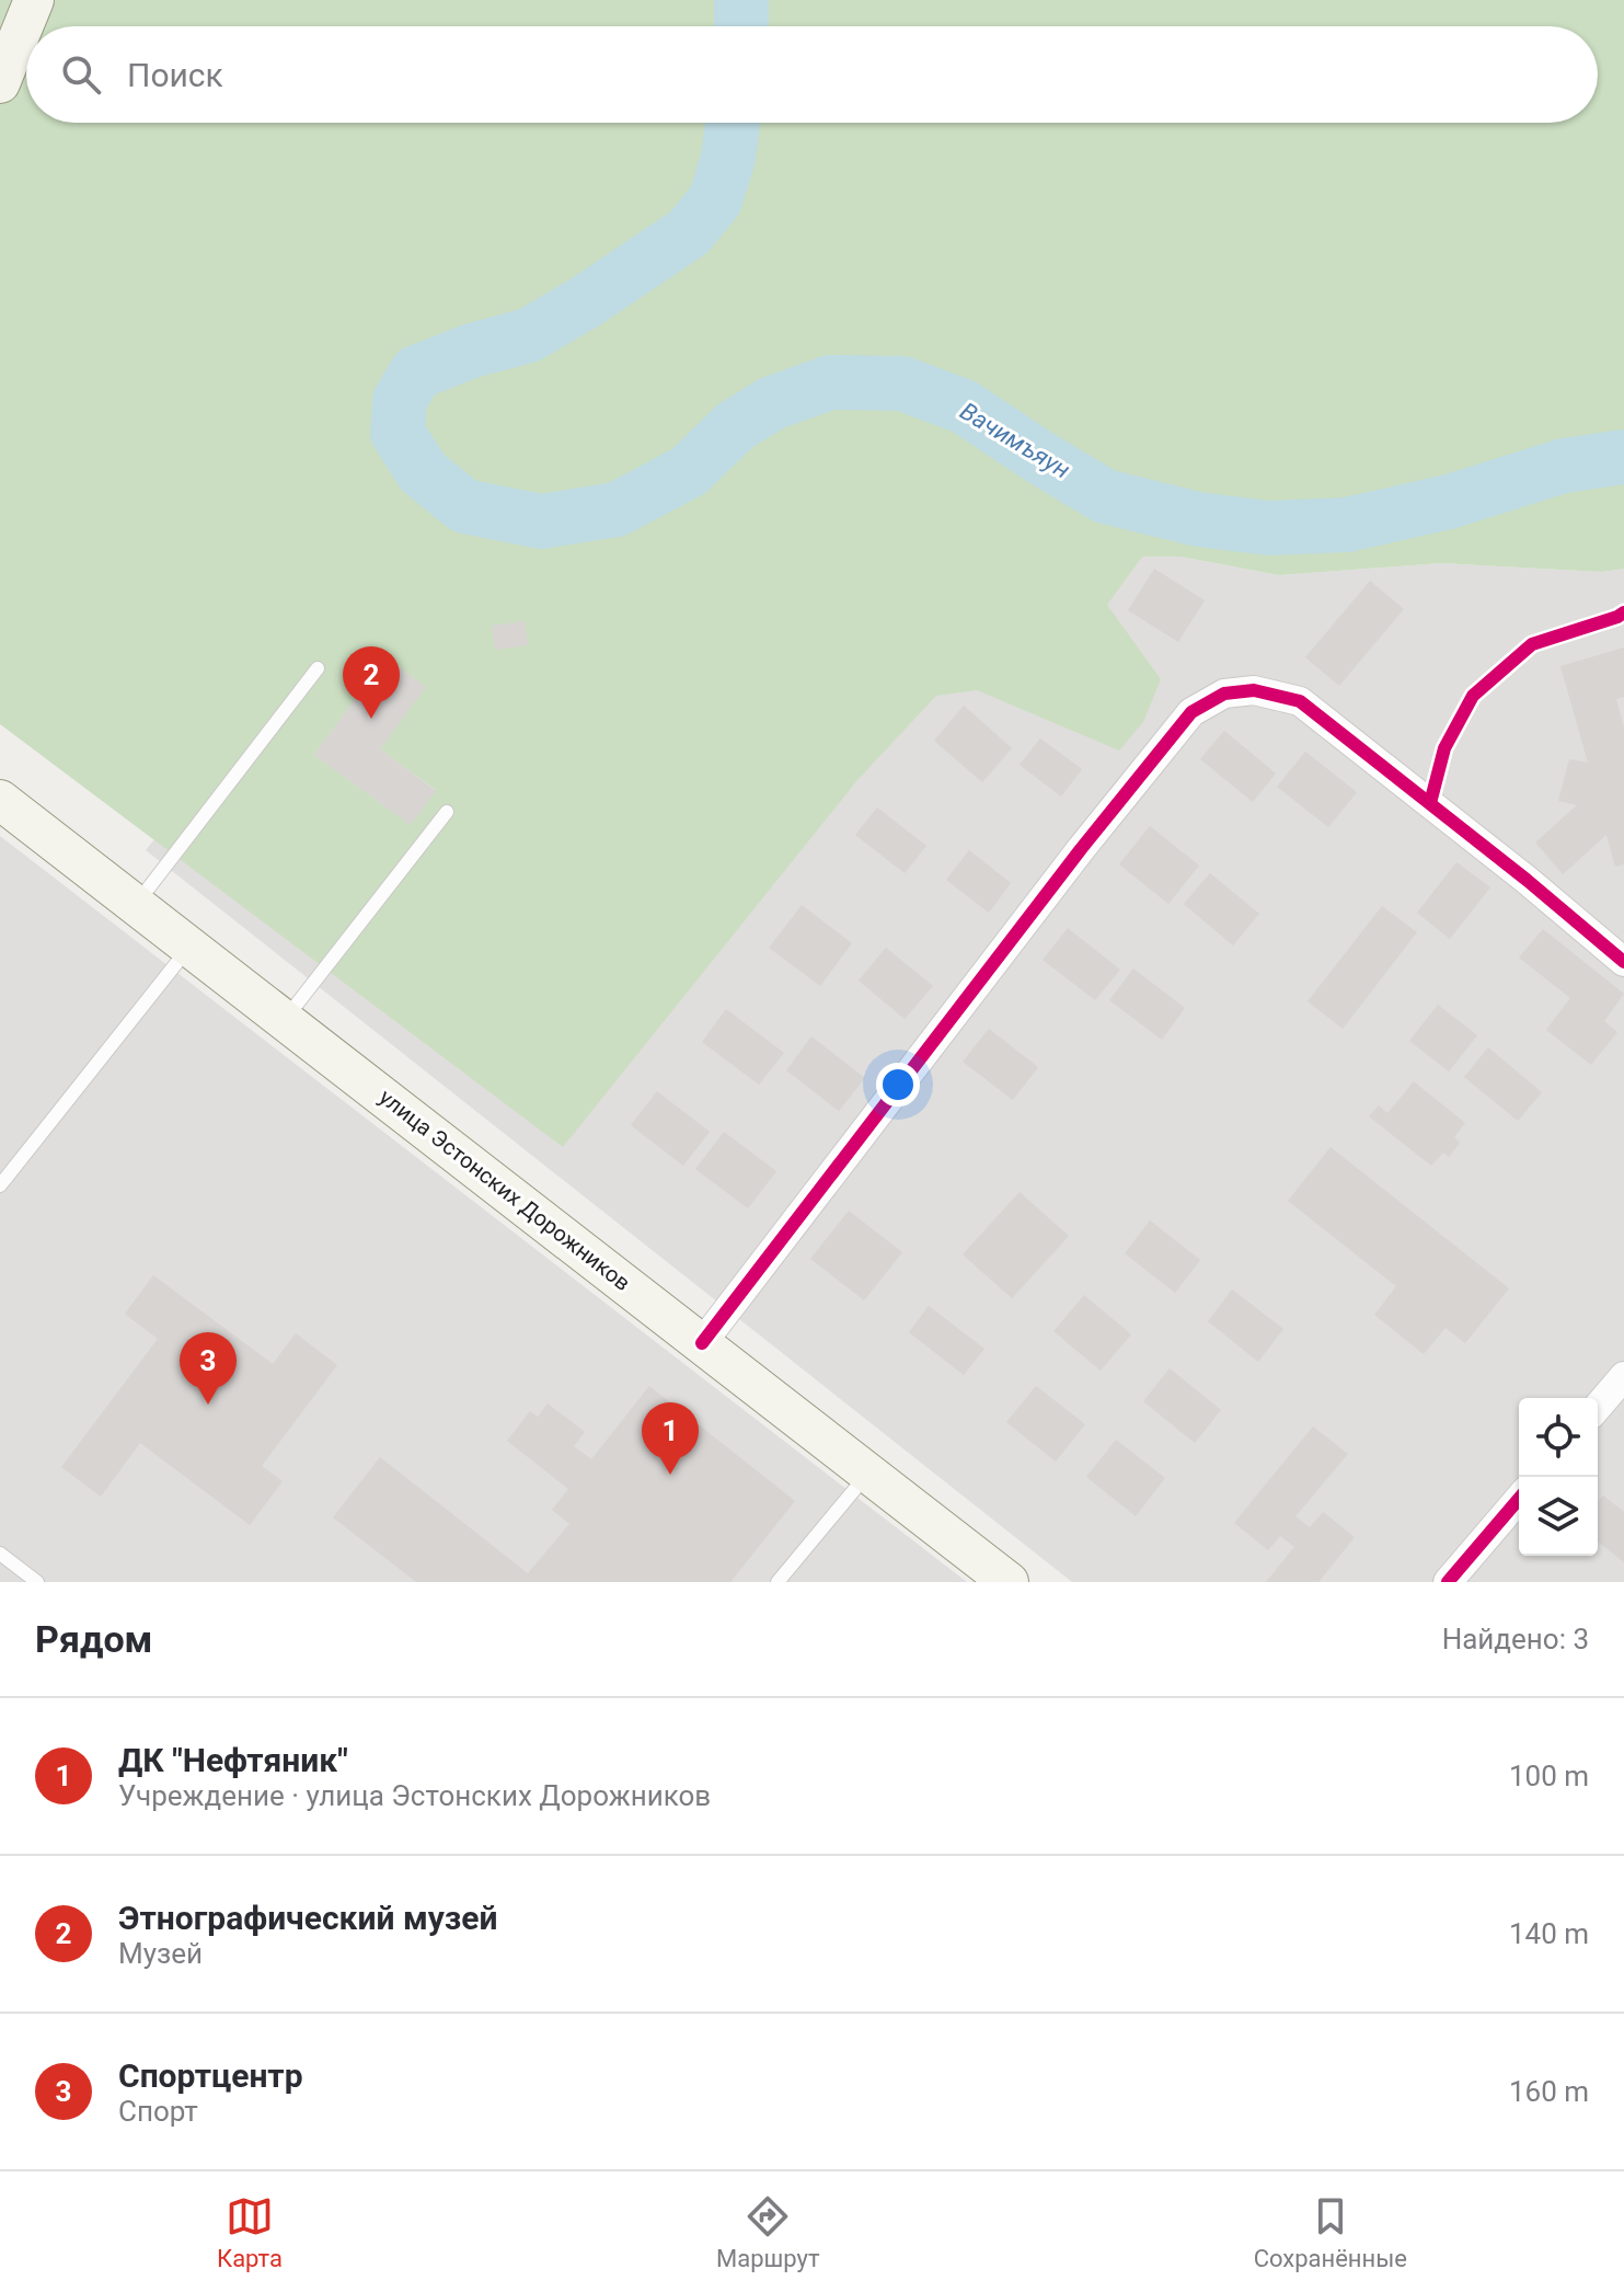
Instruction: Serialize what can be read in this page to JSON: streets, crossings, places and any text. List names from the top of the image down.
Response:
{
  "streets": {
    "main road": ["улица Эстонских Дорожников"]
  },
  "water": ["Вачимъяун"],
  "page": {
    "search": "Поиск",
    "pins": ["2", "3", "1"],
    "heading": ["Рядом", "Найдено: 3"],
    "list": [
      {
        "mark": "1",
        "name": "ДК \"Нефтяник\"",
        "note": "Учреждение · улица Эстонских Дорожников",
        "value": "100 m"
      },
      {
        "mark": "2",
        "name": "Этнографический музей",
        "note": "Музей",
        "value": "140 m"
      },
      {
        "mark": "3",
        "name": "Спортцентр",
        "note": "Спорт",
        "value": "160 m"
      }
    ],
    "nav": ["Карта", "Маршрут", "Сохранённые"]
  }
}
